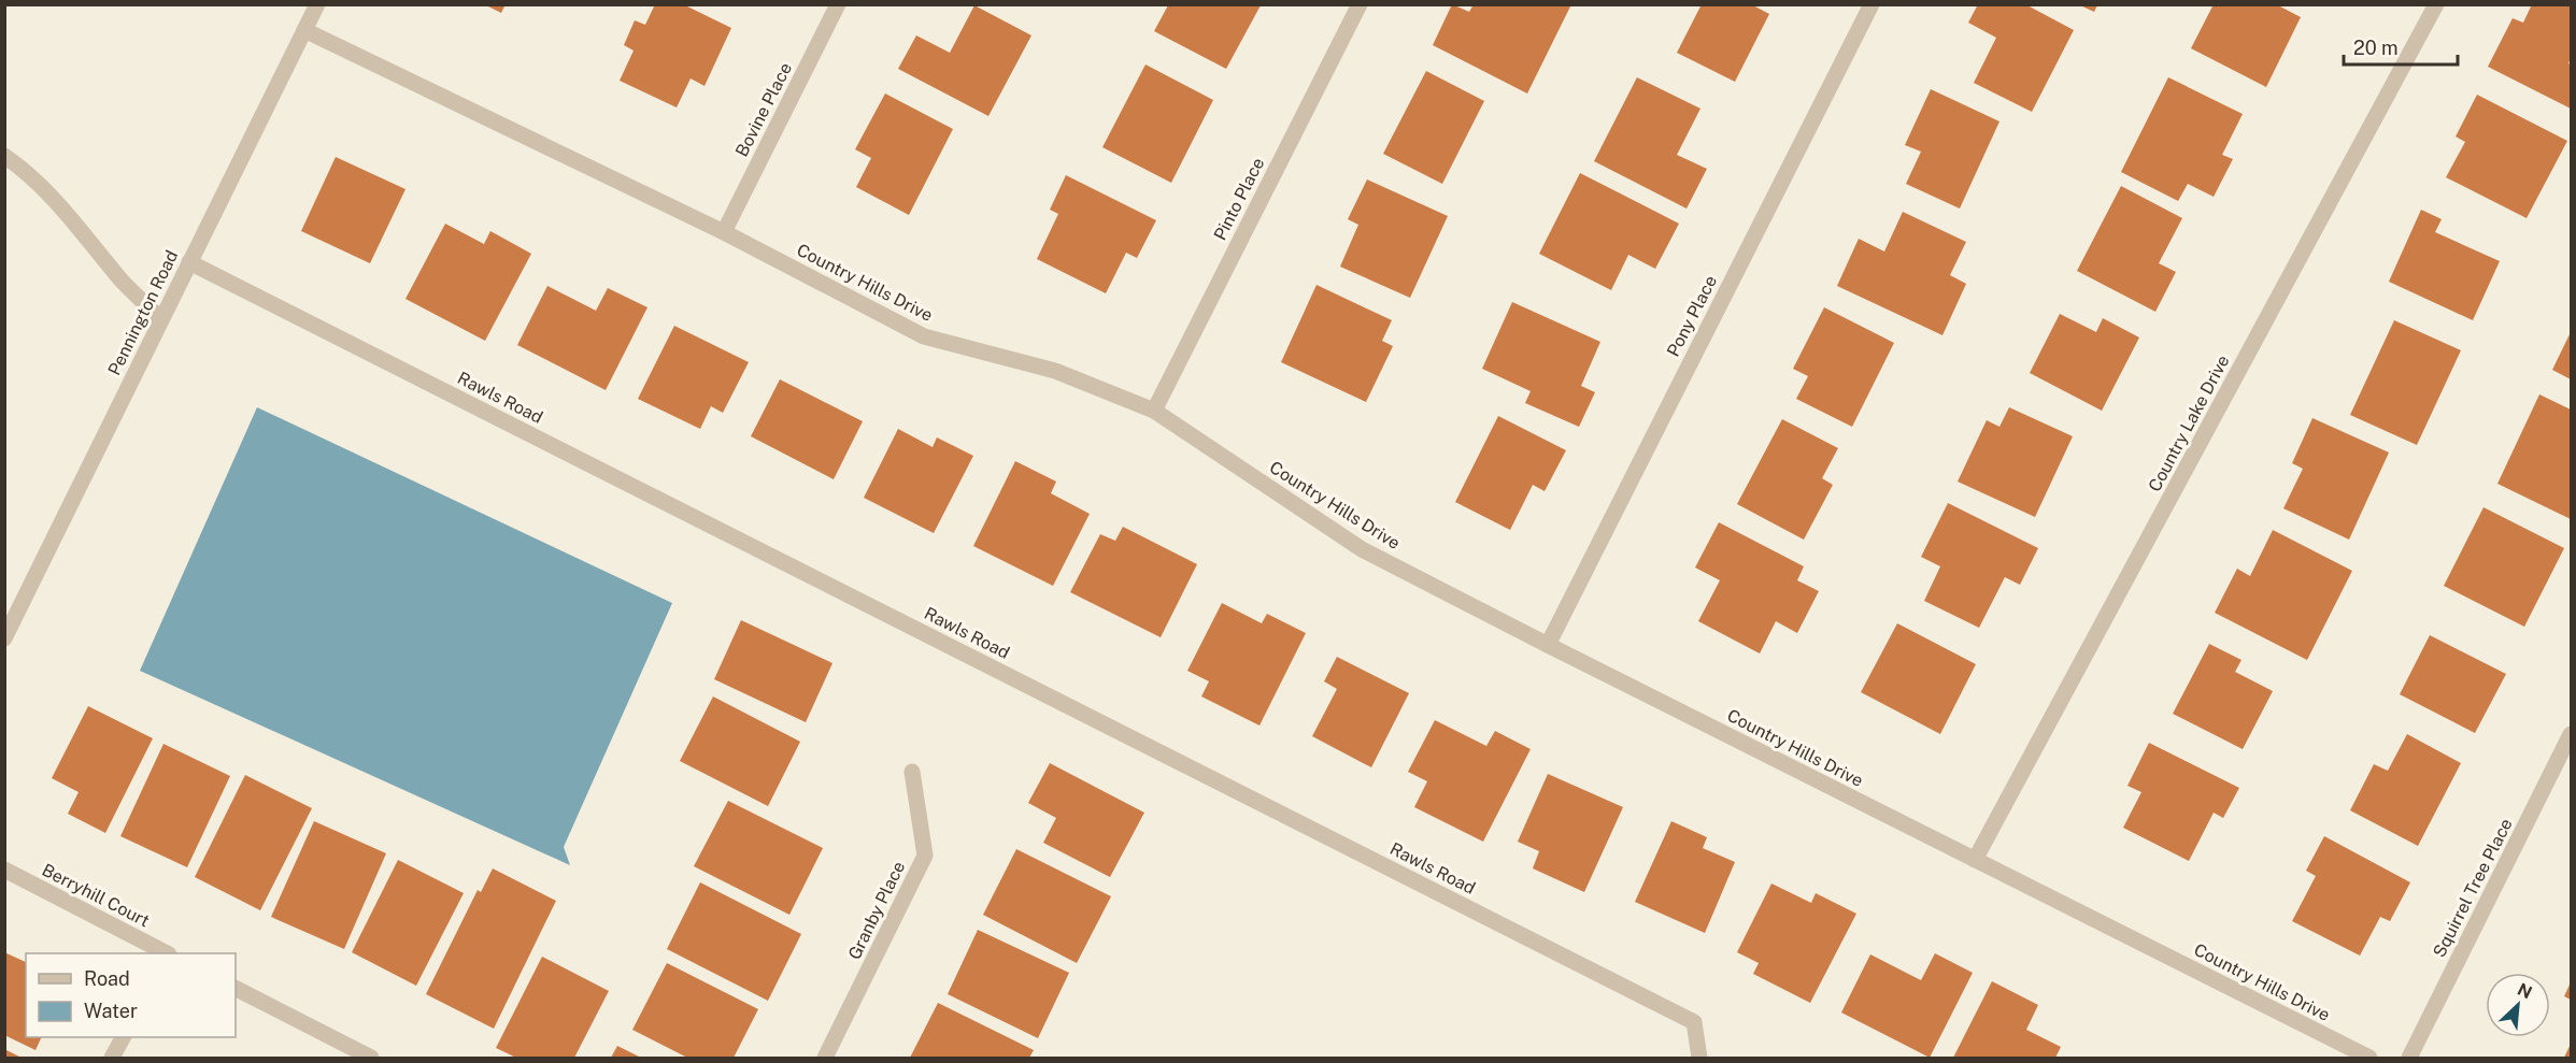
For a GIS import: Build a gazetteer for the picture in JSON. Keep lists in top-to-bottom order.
{
  "streets": {
    "street": [
      "Bovine Place",
      "Pinto Place",
      "Country Hills Drive",
      "Pennington Road",
      "Pony Place",
      "Rawls Road",
      "Country Lake Drive",
      "Squirrel Tree Place",
      "Berryhill Court",
      "Granby Place"
    ]
  },
  "crossings": [
    ["Bovine Place", "Country Hills Drive"],
    ["Pinto Place", "Country Hills Drive"],
    ["Country Hills Drive", "Pennington Road"],
    ["Country Hills Drive", "Pony Place"],
    ["Country Hills Drive", "Country Lake Drive"],
    ["Pennington Road", "Rawls Road"]
  ],
  "legend": ["Road", "Water"],
  "scale_bar": "20 m",
  "north": "top right"
}
